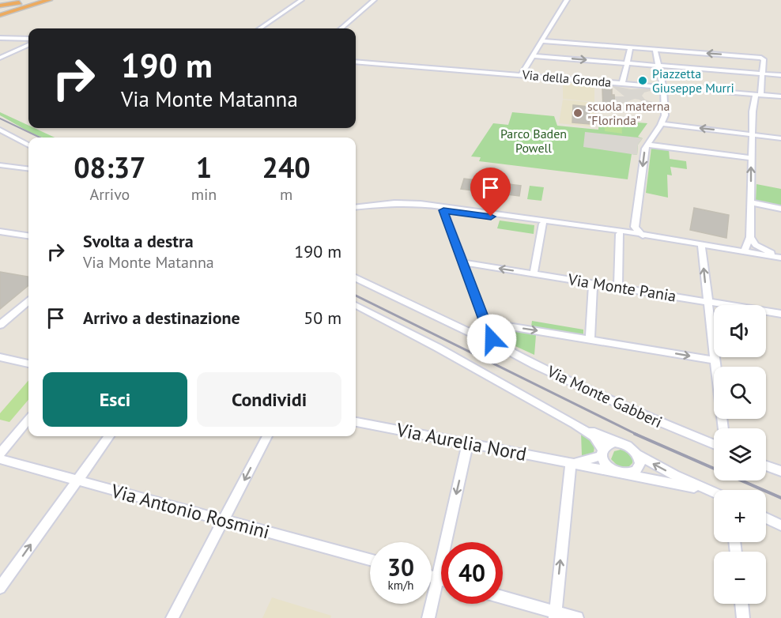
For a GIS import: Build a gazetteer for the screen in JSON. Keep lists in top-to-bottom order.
{
  "streets": {
    "street": [
      "Via della Gronda",
      "Via Monte Pania",
      "Via Monte Gabberi",
      "Via Aurelia Nord",
      "Via Antonio Rosmini"
    ]
  },
  "parks": ["Parco Baden Powell"],
  "places": ["Piazzetta Giuseppe Murri", "scuola materna \"Florinda\""],
  "page": {
    "turn": ["190 m", "Via Monte Matanna"],
    "eta": [
      "08:37",
      "Arrivo",
      "1",
      "min",
      "240",
      "m"
    ],
    "list": [
      {
        "name": "Svolta a destra",
        "note": "Via Monte Matanna",
        "value": "190 m"
      },
      {
        "name": "Arrivo a destinazione",
        "value": "50 m"
      }
    ],
    "map_buttons": ["+", "−"],
    "buttons": ["Esci", "Condividi"],
    "speed": "30 km/h",
    "limit": "40"
  }
}
